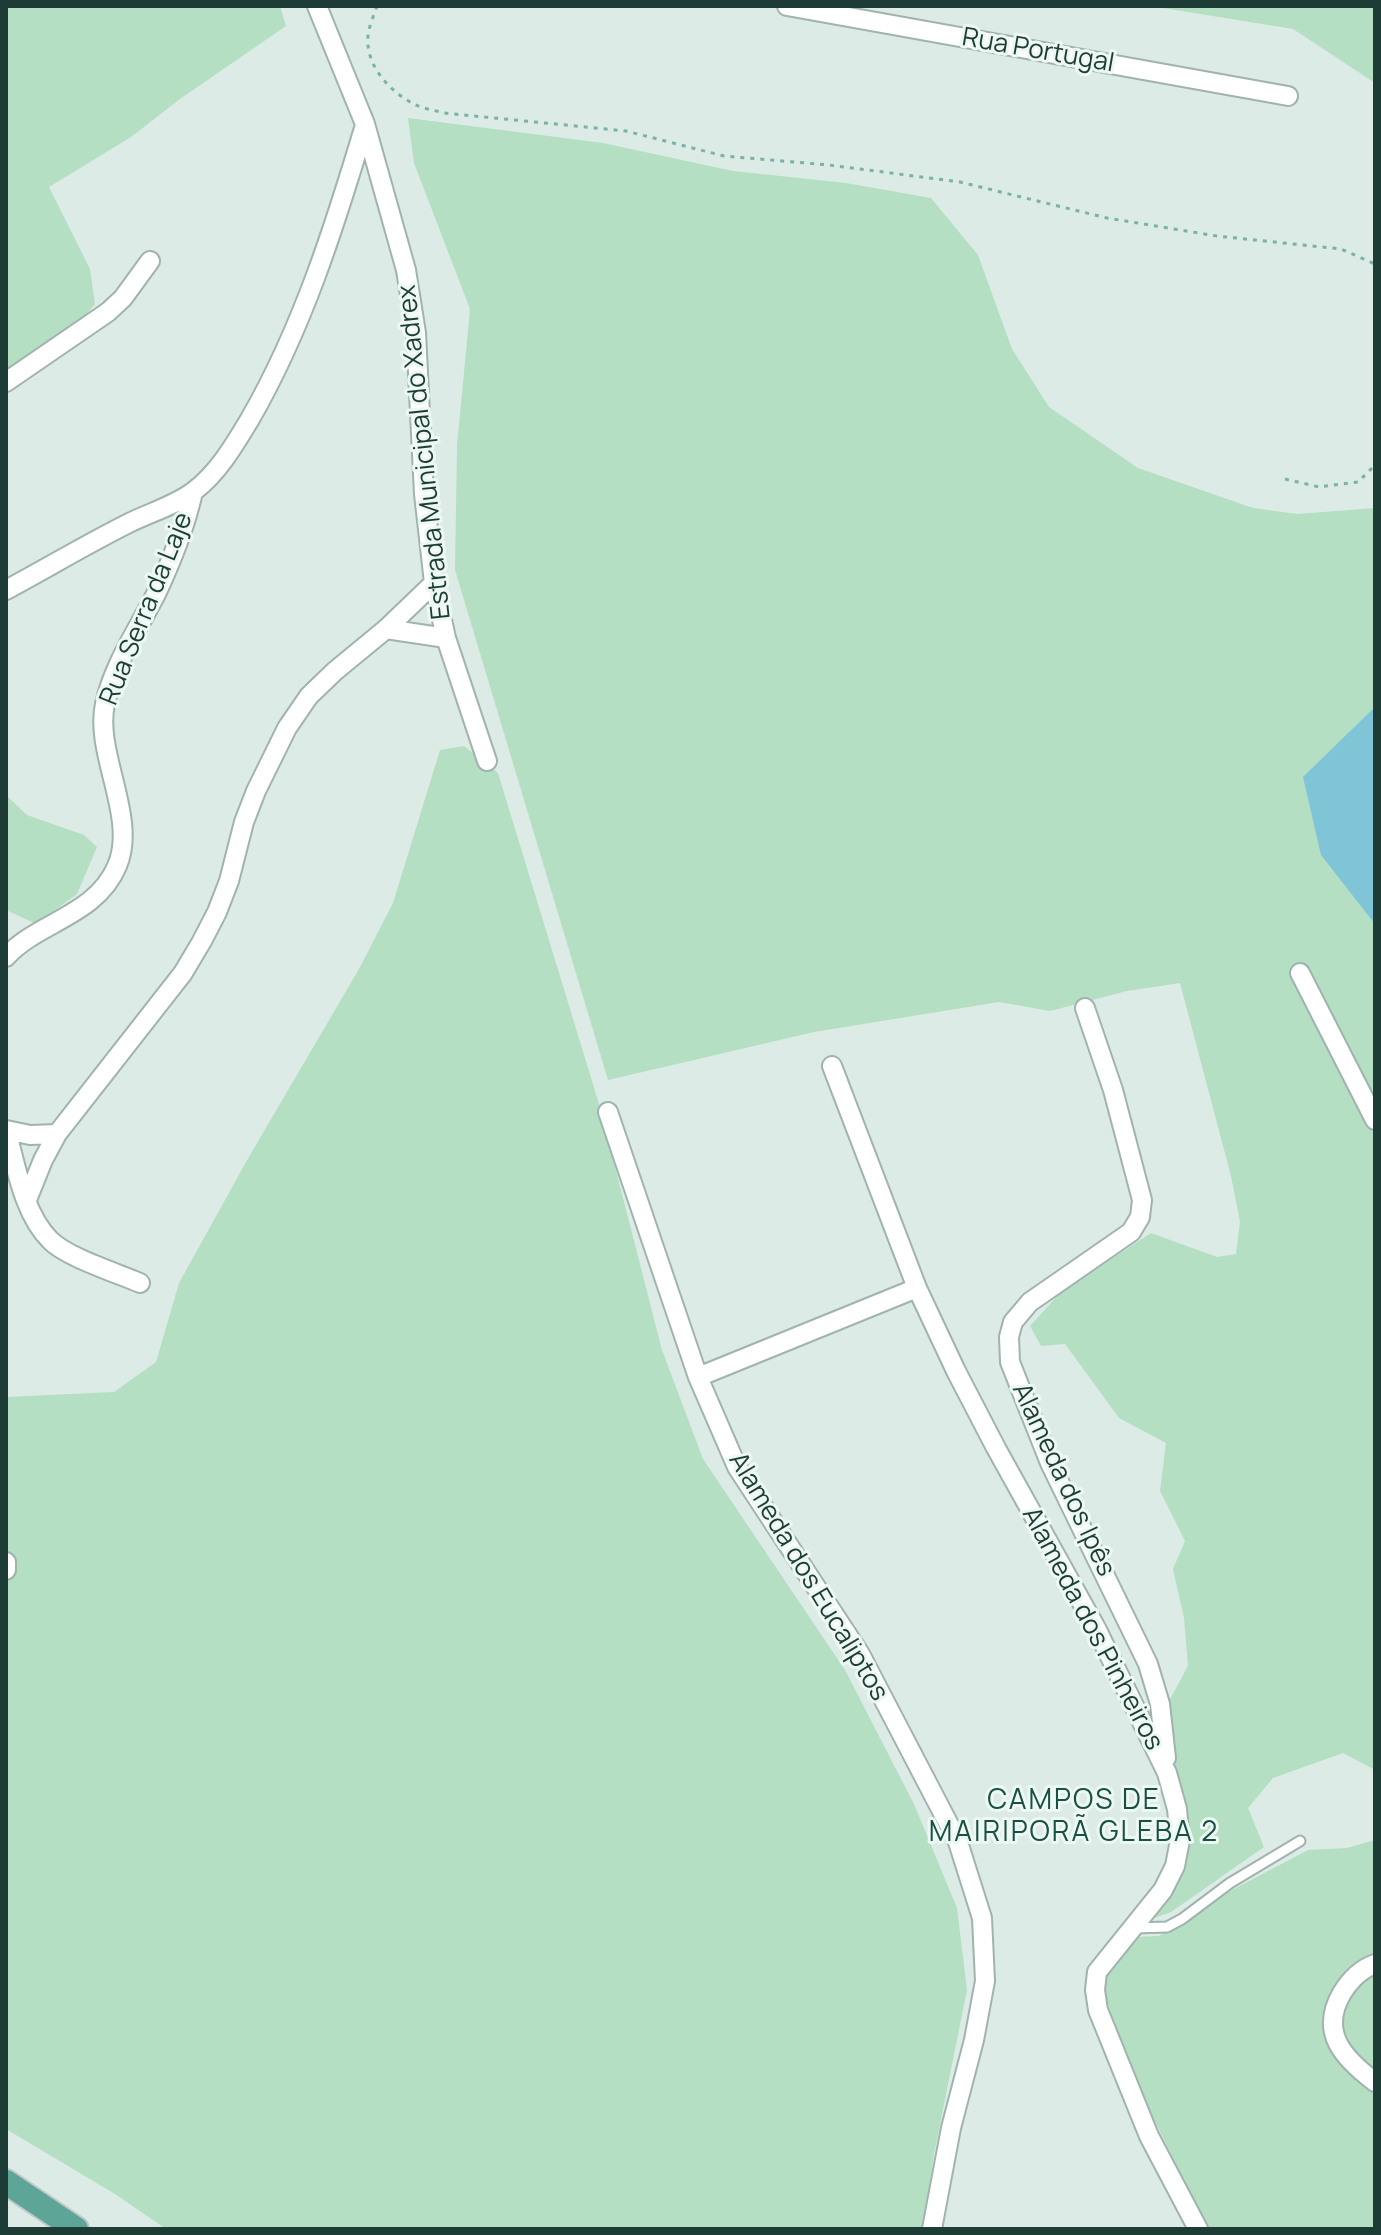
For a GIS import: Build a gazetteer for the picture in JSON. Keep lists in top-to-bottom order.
{
  "streets": {
    "street": [
      "Rua Portugal",
      "Estrada Municipal do Xadrex",
      "Rua Serra da Laje",
      "Alameda dos Ipês",
      "Alameda dos Eucaliptos",
      "Alameda dos Pinheiros"
    ]
  },
  "crossings": [
    ["Alameda dos Ipês", "Alameda dos Pinheiros"]
  ],
  "districts": ["CAMPOS DE MAIRIPORÃ GLEBA 2"]
}
